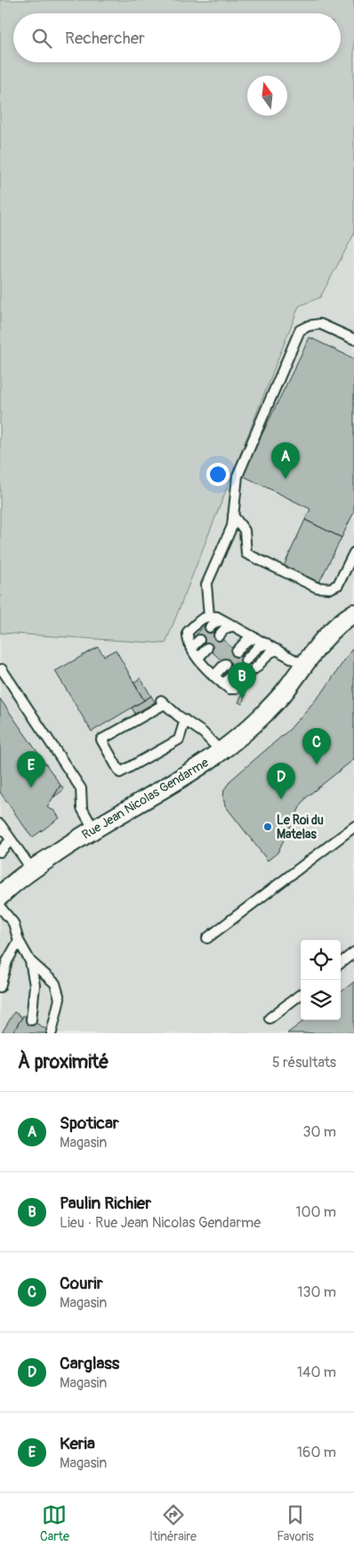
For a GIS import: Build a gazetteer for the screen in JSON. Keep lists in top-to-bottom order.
{
  "streets": {
    "street": ["Rue Jean Nicolas Gendarme"]
  },
  "places": ["Le Roi du Matelas"],
  "north": "top",
  "page": {
    "search": "Rechercher",
    "pins": [
      "A",
      "B",
      "C",
      "E",
      "D"
    ],
    "heading": ["À proximité", "5 résultats"],
    "list": [
      {
        "mark": "A",
        "name": "Spoticar",
        "note": "Magasin",
        "value": "30 m"
      },
      {
        "mark": "B",
        "name": "Paulin Richier",
        "note": "Lieu · Rue Jean Nicolas Gendarme",
        "value": "100 m"
      },
      {
        "mark": "C",
        "name": "Courir",
        "note": "Magasin",
        "value": "130 m"
      },
      {
        "mark": "D",
        "name": "Carglass",
        "note": "Magasin",
        "value": "140 m"
      },
      {
        "mark": "E",
        "name": "Keria",
        "note": "Magasin",
        "value": "160 m"
      }
    ],
    "nav": ["Carte", "Itinéraire", "Favoris"]
  }
}
